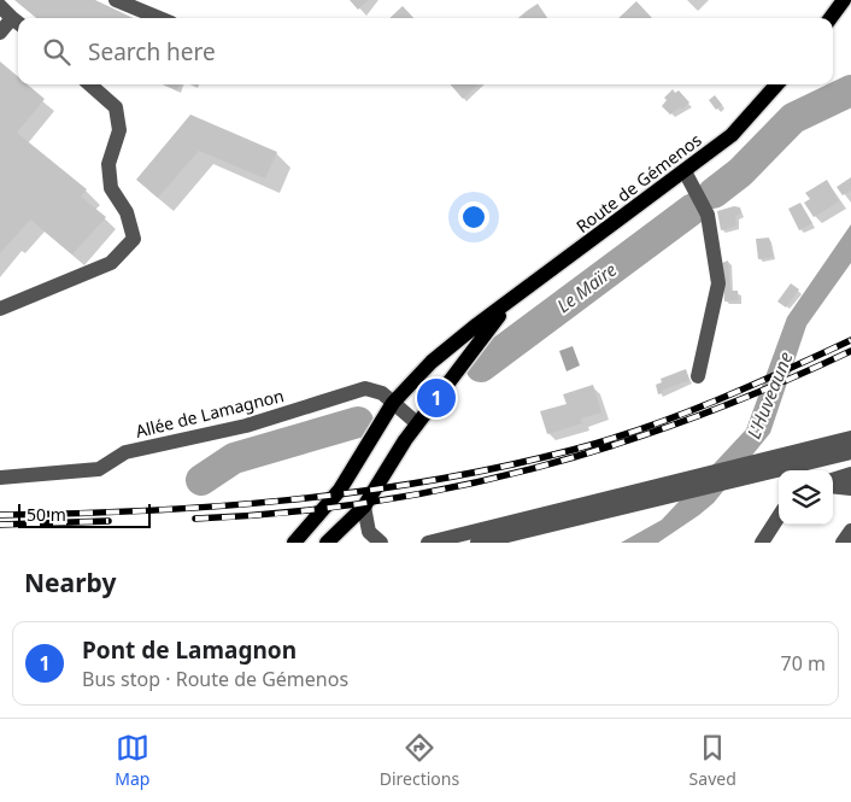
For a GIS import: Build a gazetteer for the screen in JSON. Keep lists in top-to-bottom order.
{
  "streets": {
    "main road": ["Route de Gémenos"],
    "street": ["Allée de Lamagnon"]
  },
  "crossings": [
    ["Route de Gémenos", "Allée de Lamagnon"]
  ],
  "water": ["Le Maïre", "L'Huveaune"],
  "scale_bar": "50 m",
  "page": {
    "search": "Search here",
    "pins": "1",
    "scale": "50 m",
    "heading": "Nearby",
    "list": [
      {
        "mark": "1",
        "name": "Pont de Lamagnon",
        "note": "Bus stop · Route de Gémenos",
        "value": "70 m"
      }
    ],
    "nav": ["Map", "Directions", "Saved"]
  }
}
